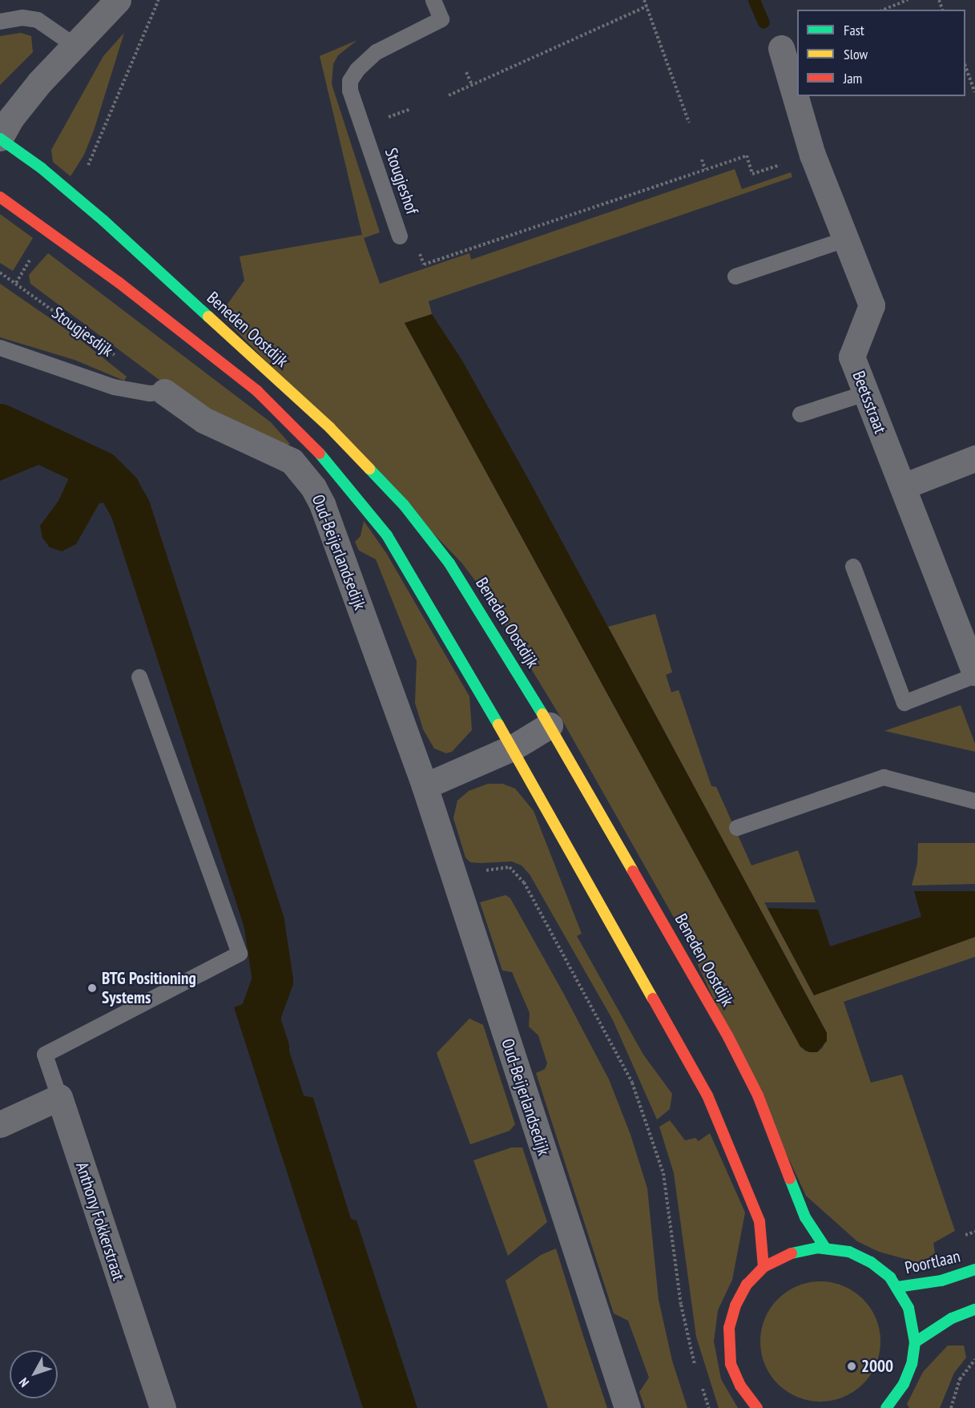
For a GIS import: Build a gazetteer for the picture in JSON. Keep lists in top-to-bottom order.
{
  "streets": {
    "main road": ["Beneden Oostdijk", "Poortlaan"],
    "street": ["Beetsstraat", "Oud-Beijerlandsedijk", "Anthony Fokkerstraat"],
    "lane": ["Stougjeshof"],
    "path": ["Stougjesdijk"]
  },
  "crossings": [
    ["Stougjeshof", "Beetsstraat"]
  ],
  "places": ["BTG Positioning Systems", "2000"],
  "legend": ["Fast", "Slow", "Jam"],
  "north": "bottom left"
}
